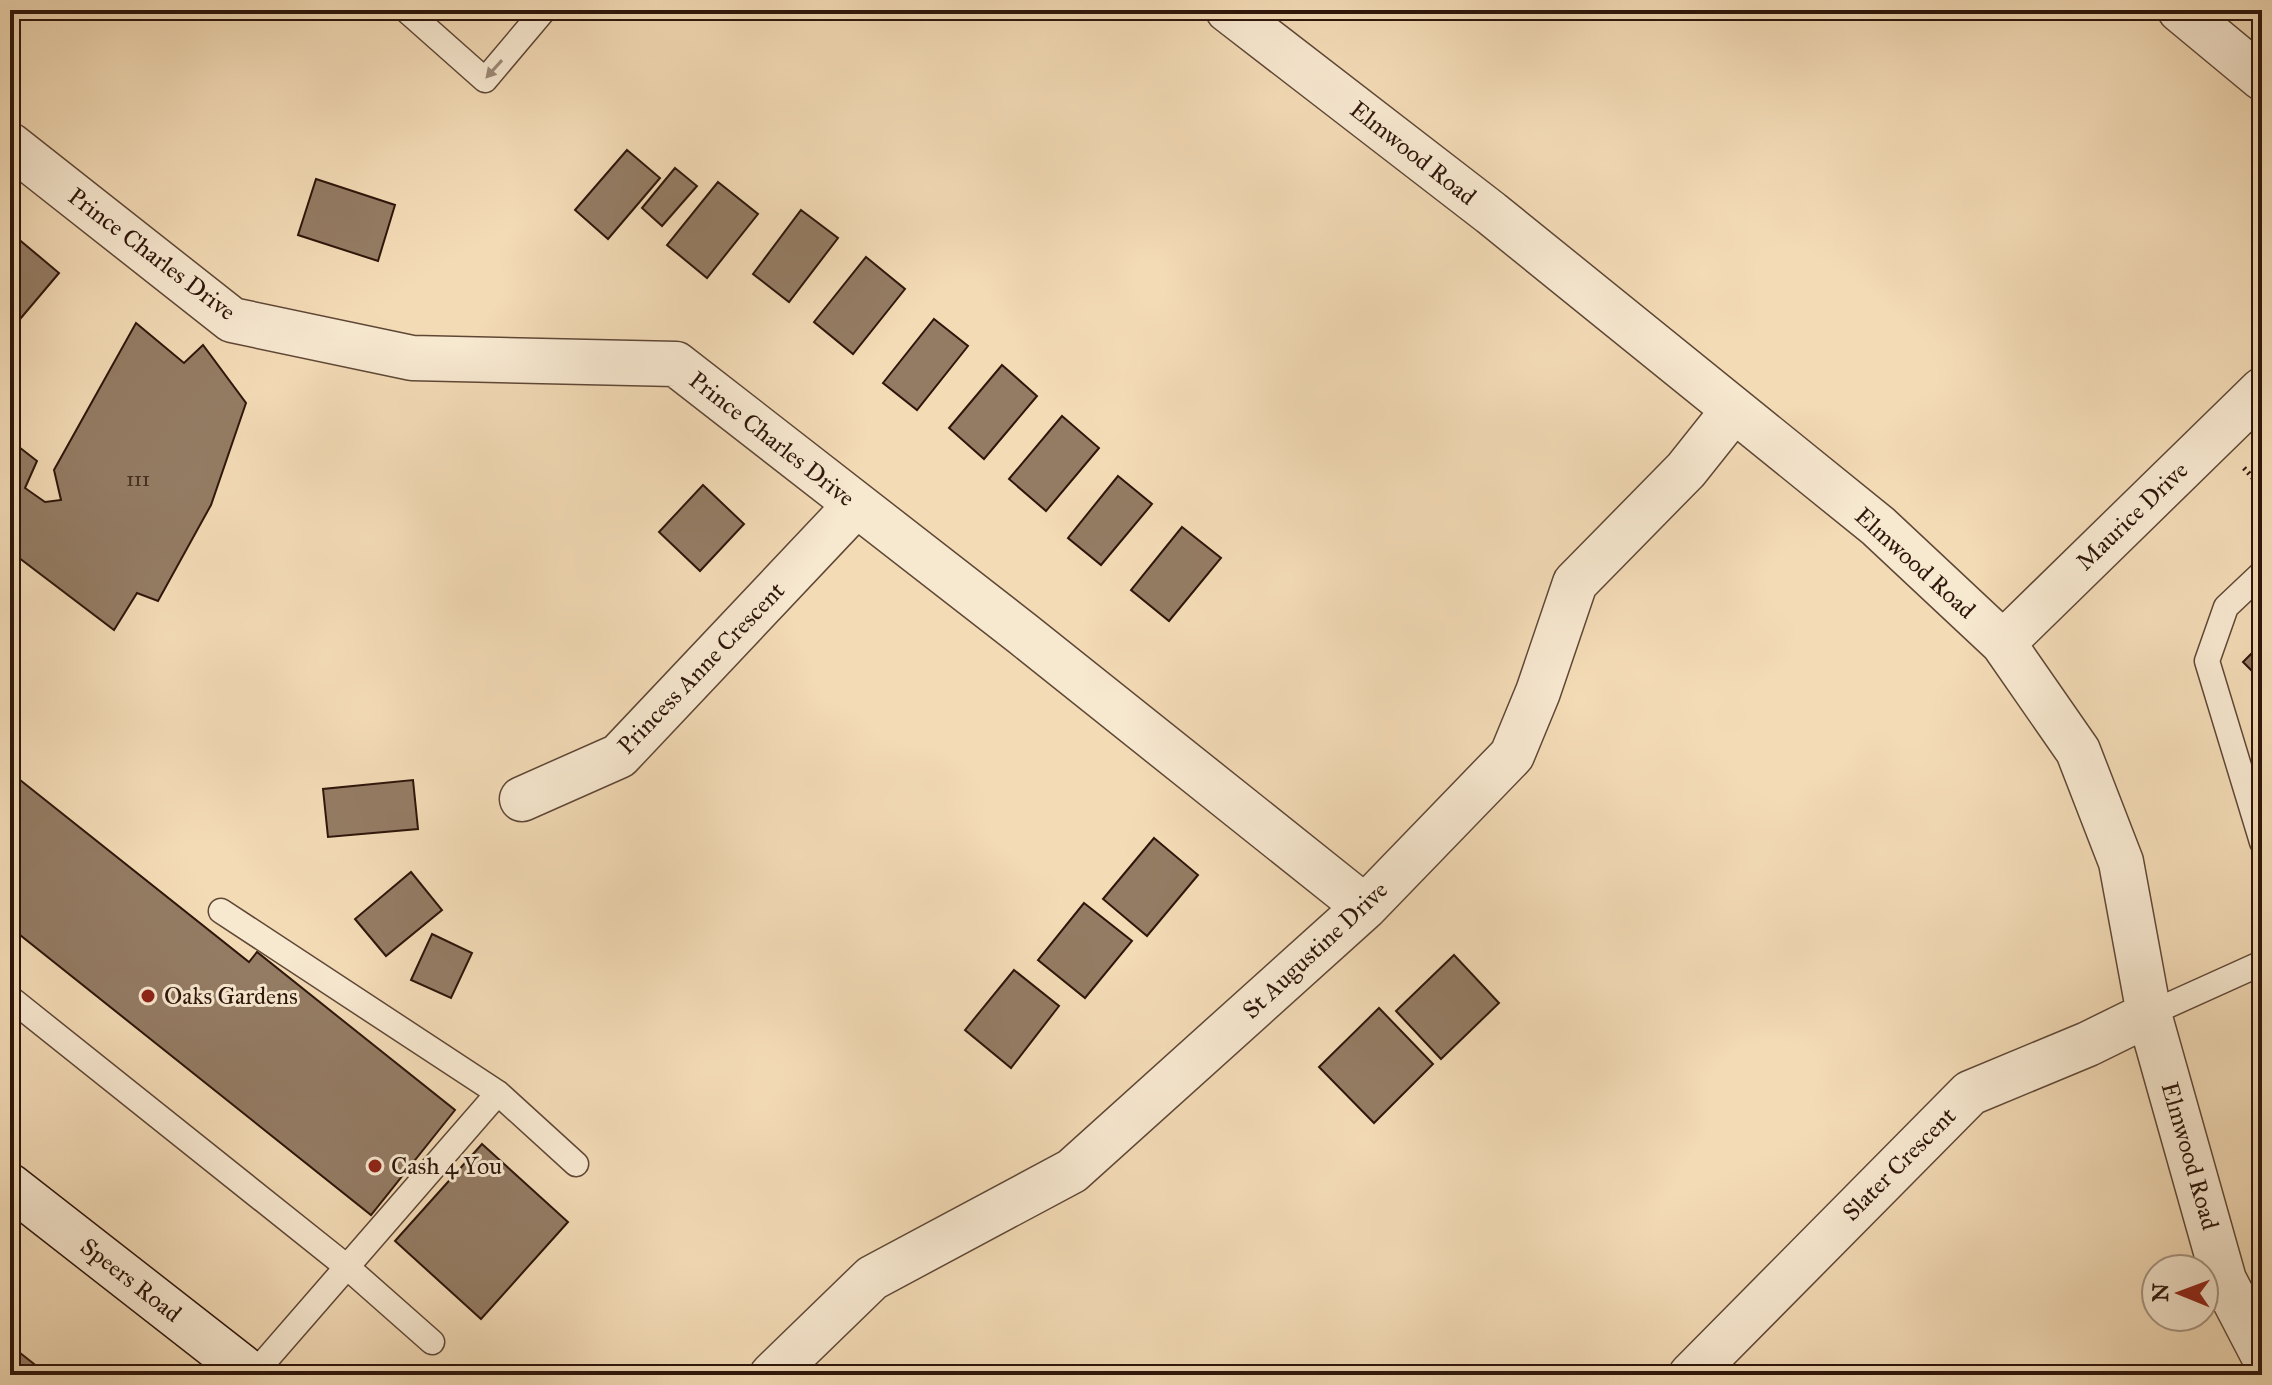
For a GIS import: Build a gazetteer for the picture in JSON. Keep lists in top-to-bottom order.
{
  "streets": {
    "street": [
      "Elmwood Road",
      "Prince Charles Drive",
      "Maurice Drive",
      "Princess Anne Crescent",
      "St Augustine Drive",
      "Slater Crescent",
      "Speers Road"
    ]
  },
  "crossings": [
    ["Elmwood Road", "Maurice Drive"],
    ["Elmwood Road", "St Augustine Drive"],
    ["Elmwood Road", "Slater Crescent"],
    ["Prince Charles Drive", "Princess Anne Crescent"],
    ["Prince Charles Drive", "St Augustine Drive"]
  ],
  "places": ["Oaks Gardens", "Cash 4 You"],
  "house_numbers": ["111"],
  "north": "left"
}
